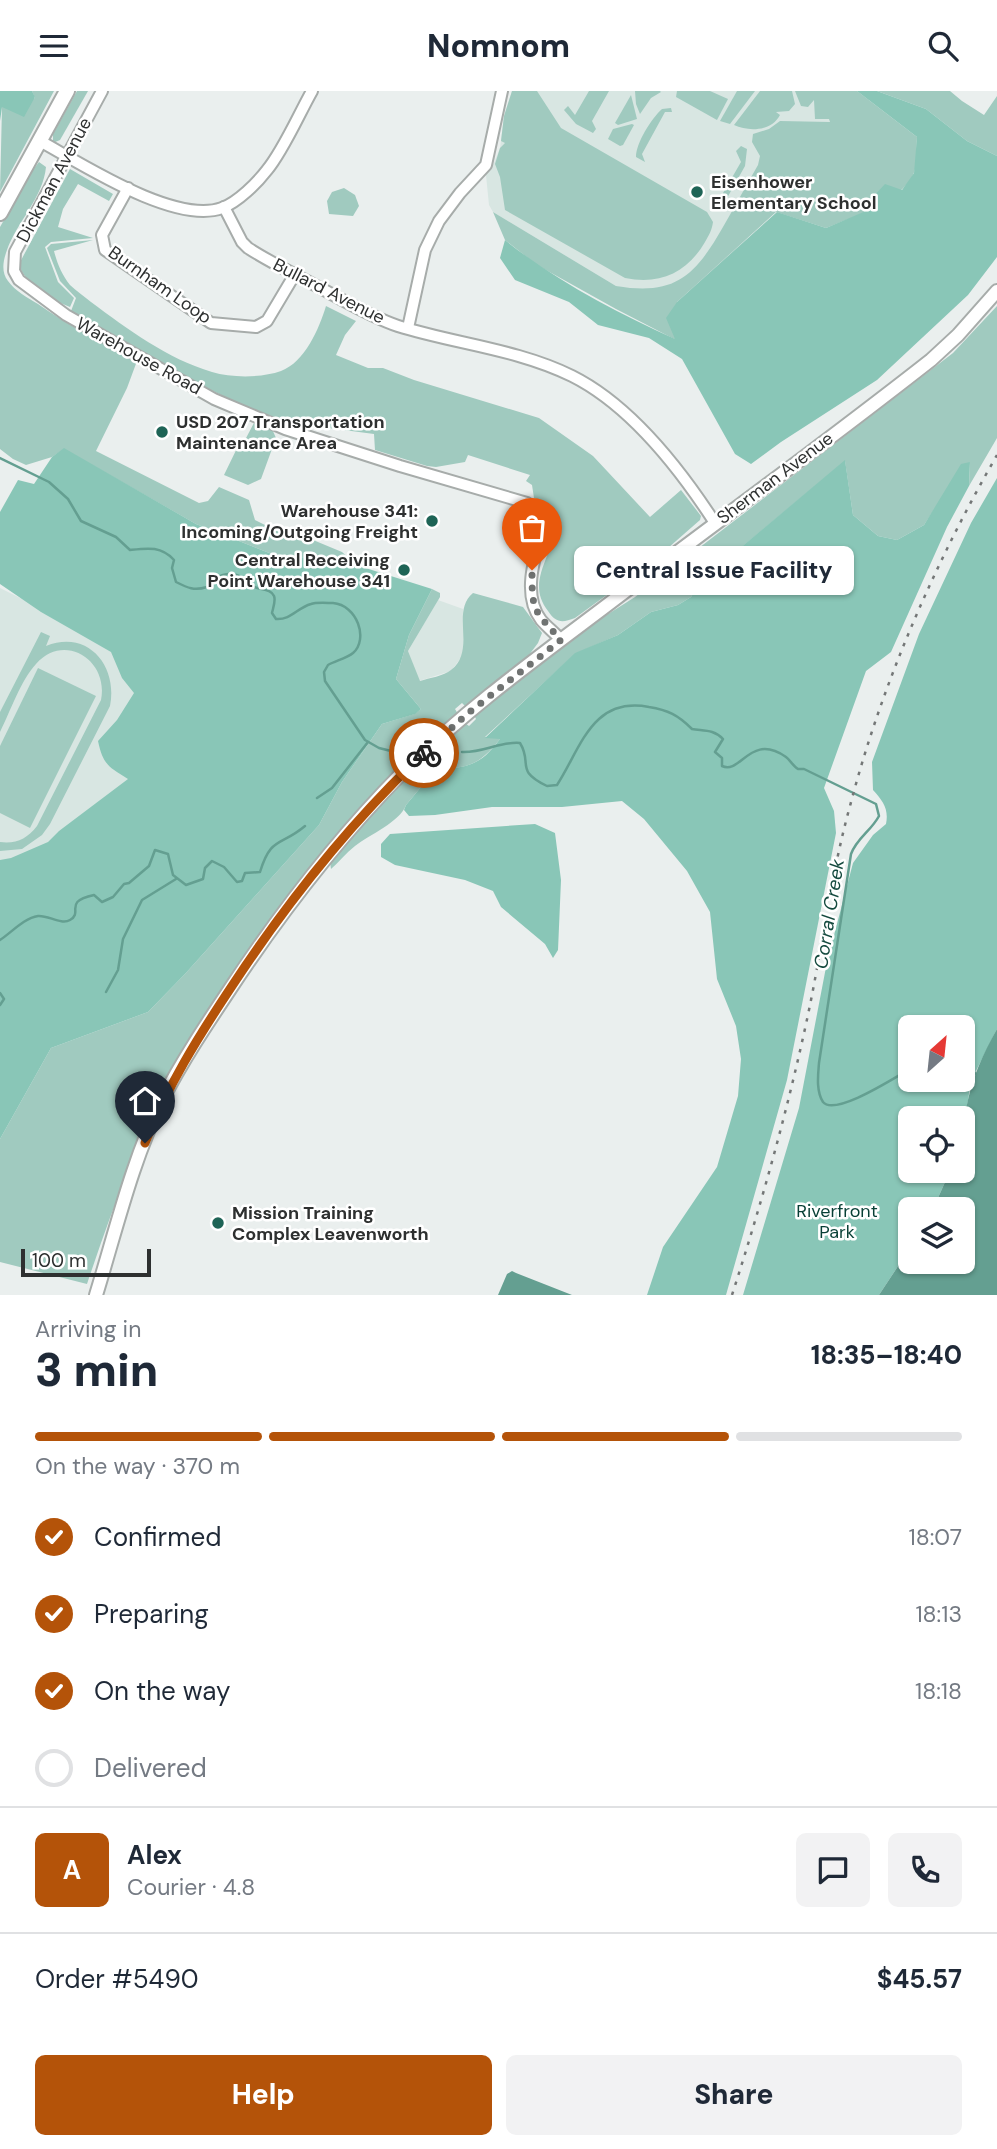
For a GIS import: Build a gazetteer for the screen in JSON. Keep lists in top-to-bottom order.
{
  "streets": {
    "street": [
      "Dickman Avenue",
      "Burnham Loop",
      "Bullard Avenue",
      "Warehouse Road",
      "Sherman Avenue"
    ]
  },
  "crossings": [
    ["Dickman Avenue", "Warehouse Road"],
    ["Burnham Loop", "Bullard Avenue"],
    ["Bullard Avenue", "Sherman Avenue"],
    ["Warehouse Road", "Sherman Avenue"]
  ],
  "water": ["Corral Creek"],
  "parks": ["Riverfront Park"],
  "places": [
    "Eisenhower Elementary School",
    "USD 207 Transportation Maintenance Area",
    "Warehouse 341: Incoming/Outgoing Freight",
    "Central Receiving Point Warehouse 341",
    "Central Issue Facility",
    "Mission Training Complex Leavenworth"
  ],
  "scale_bar": "100 m",
  "north": "top right",
  "page": {
    "header": "Nomnom",
    "bubble": "Central Issue Facility",
    "scale": "100 m",
    "heading": ["3 min", "Arriving in", "18:35–18:40"],
    "panel": [
      "Alex",
      "Courier · 4.8",
      "Order #5490",
      "$45.57"
    ],
    "bar": "On the way · 370 m",
    "list": [
      ["Confirmed", "18:07"],
      ["Preparing", "18:13"],
      ["On the way", "18:18"],
      "Delivered"
    ],
    "round": "A",
    "buttons": ["Help", "Share"]
  }
}
